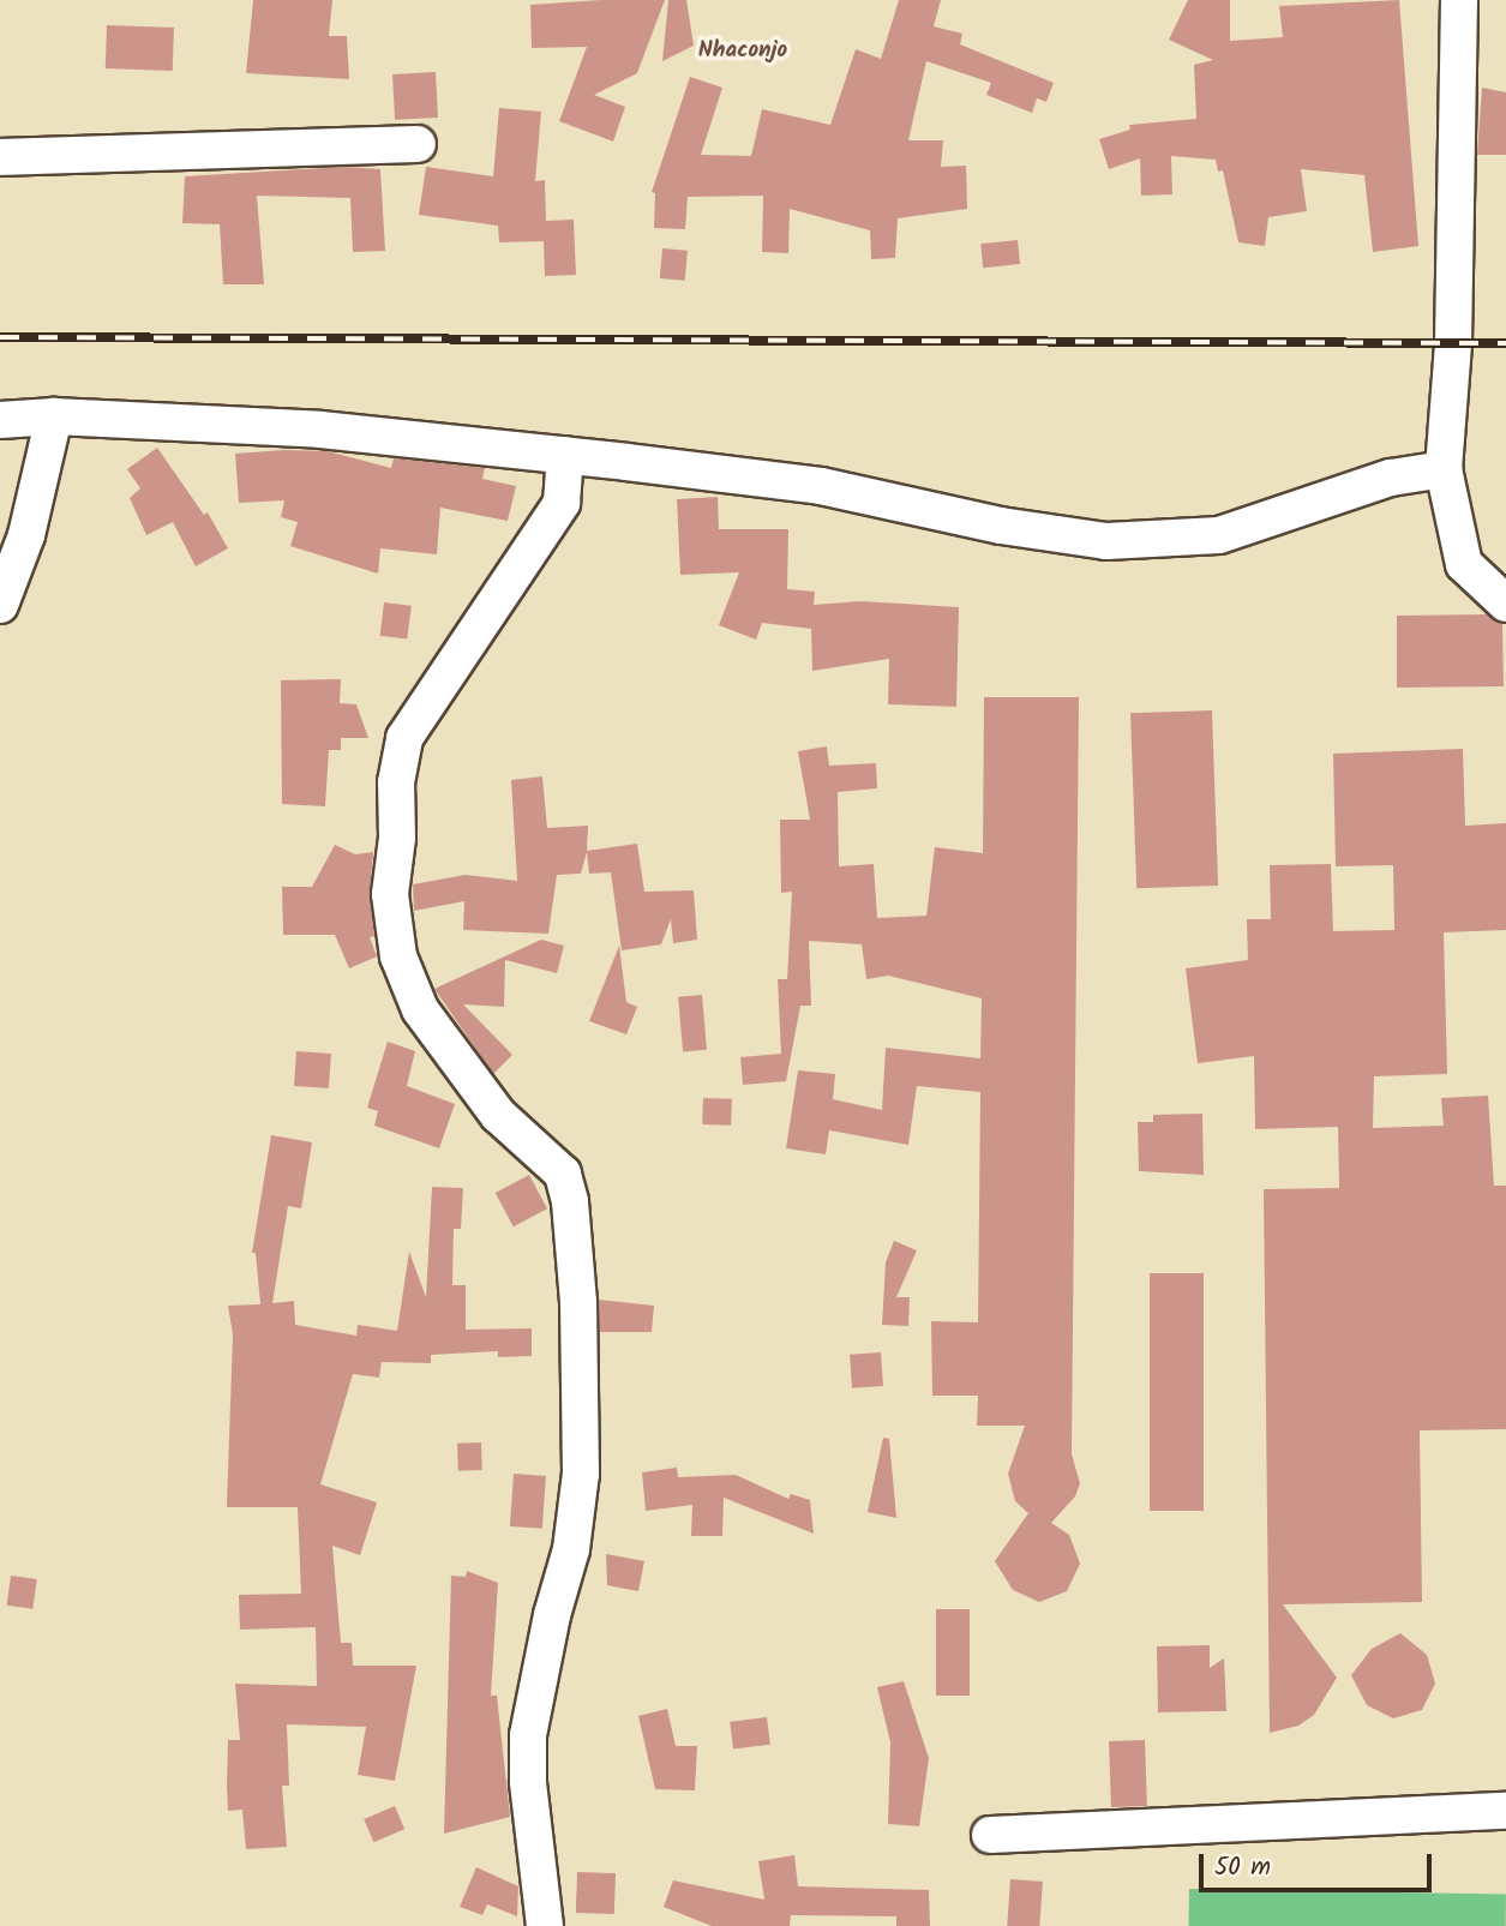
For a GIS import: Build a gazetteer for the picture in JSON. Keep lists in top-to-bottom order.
{
  "districts": ["Nhaconjo"],
  "scale_bar": "50 m"
}
